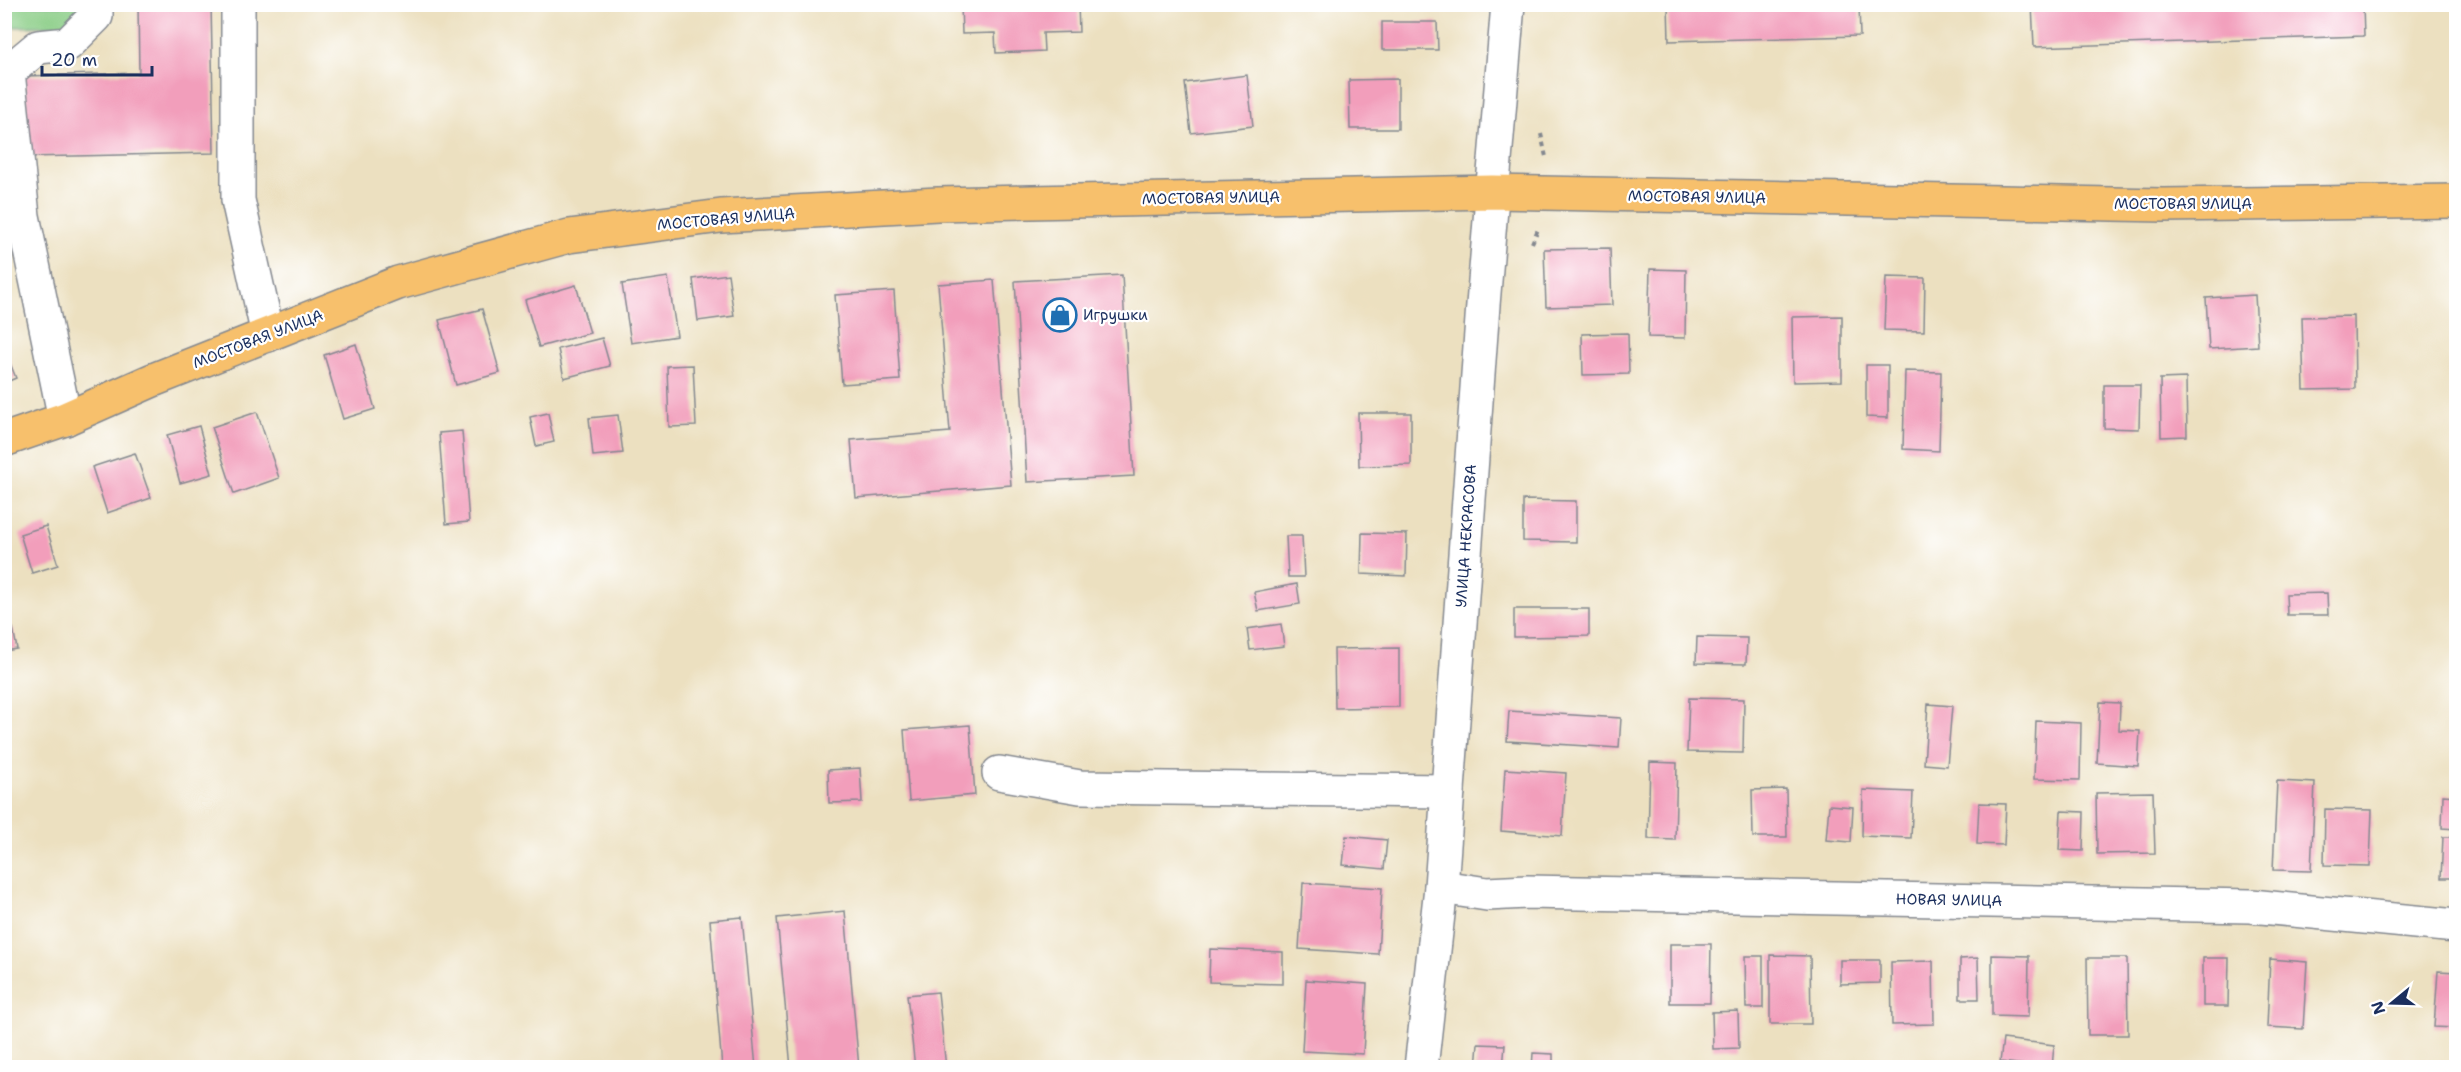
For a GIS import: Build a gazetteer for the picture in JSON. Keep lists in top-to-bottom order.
{
  "streets": {
    "main road": ["МОСТОВАЯ УЛИЦА"],
    "street": ["УЛИЦА НЕКРАСОВА", "НОВАЯ УЛИЦА"]
  },
  "crossings": [
    ["МОСТОВАЯ УЛИЦА", "УЛИЦА НЕКРАСОВА"],
    ["УЛИЦА НЕКРАСОВА", "НОВАЯ УЛИЦА"]
  ],
  "places": {
    "shop": ["Игрушки"]
  },
  "scale_bar": "20 m",
  "north": "left"
}
